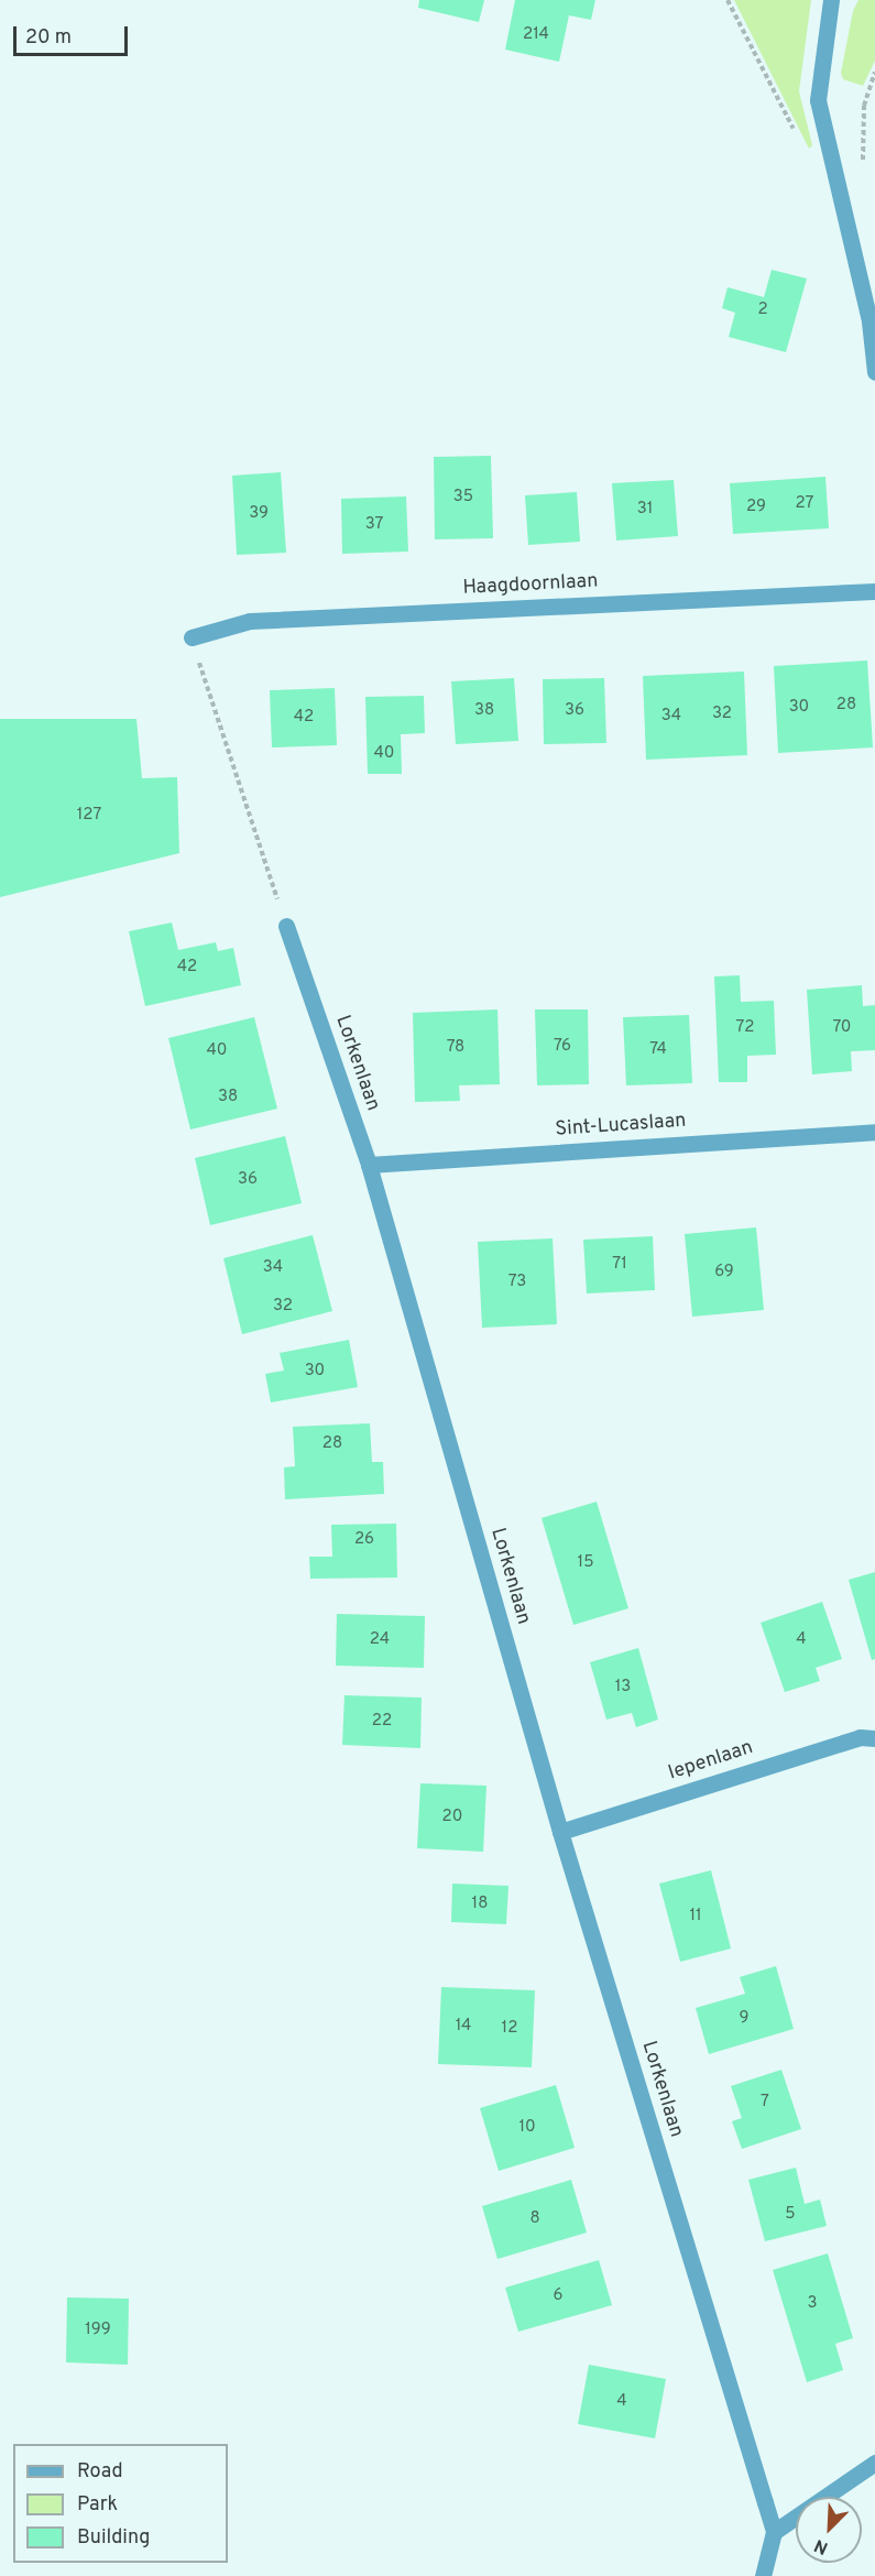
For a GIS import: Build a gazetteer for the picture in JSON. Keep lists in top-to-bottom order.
{
  "streets": {
    "street": [
      "Haagdoornlaan",
      "Lorkenlaan",
      "Sint-Lucaslaan",
      "Iepenlaan"
    ]
  },
  "crossings": [
    ["Lorkenlaan", "Sint-Lucaslaan"],
    ["Lorkenlaan", "Iepenlaan"]
  ],
  "house_numbers": [
    "214",
    "2",
    "35",
    "27",
    "29",
    "31",
    "39",
    "37",
    "28",
    "30",
    "38",
    "36",
    "32",
    "34",
    "42",
    "40",
    "127",
    "42",
    "72",
    "70",
    "76",
    "78",
    "74",
    "40",
    "38",
    "36",
    "71",
    "34",
    "69",
    "73",
    "32",
    "30",
    "28",
    "26",
    "15",
    "24",
    "4",
    "13",
    "22",
    "20",
    "18",
    "11",
    "9",
    "14",
    "12",
    "7",
    "10",
    "5",
    "8",
    "6",
    "3",
    "199",
    "4"
  ],
  "legend": ["Road", "Park", "Building"],
  "scale_bar": "20 m",
  "north": "bottom left"
}
